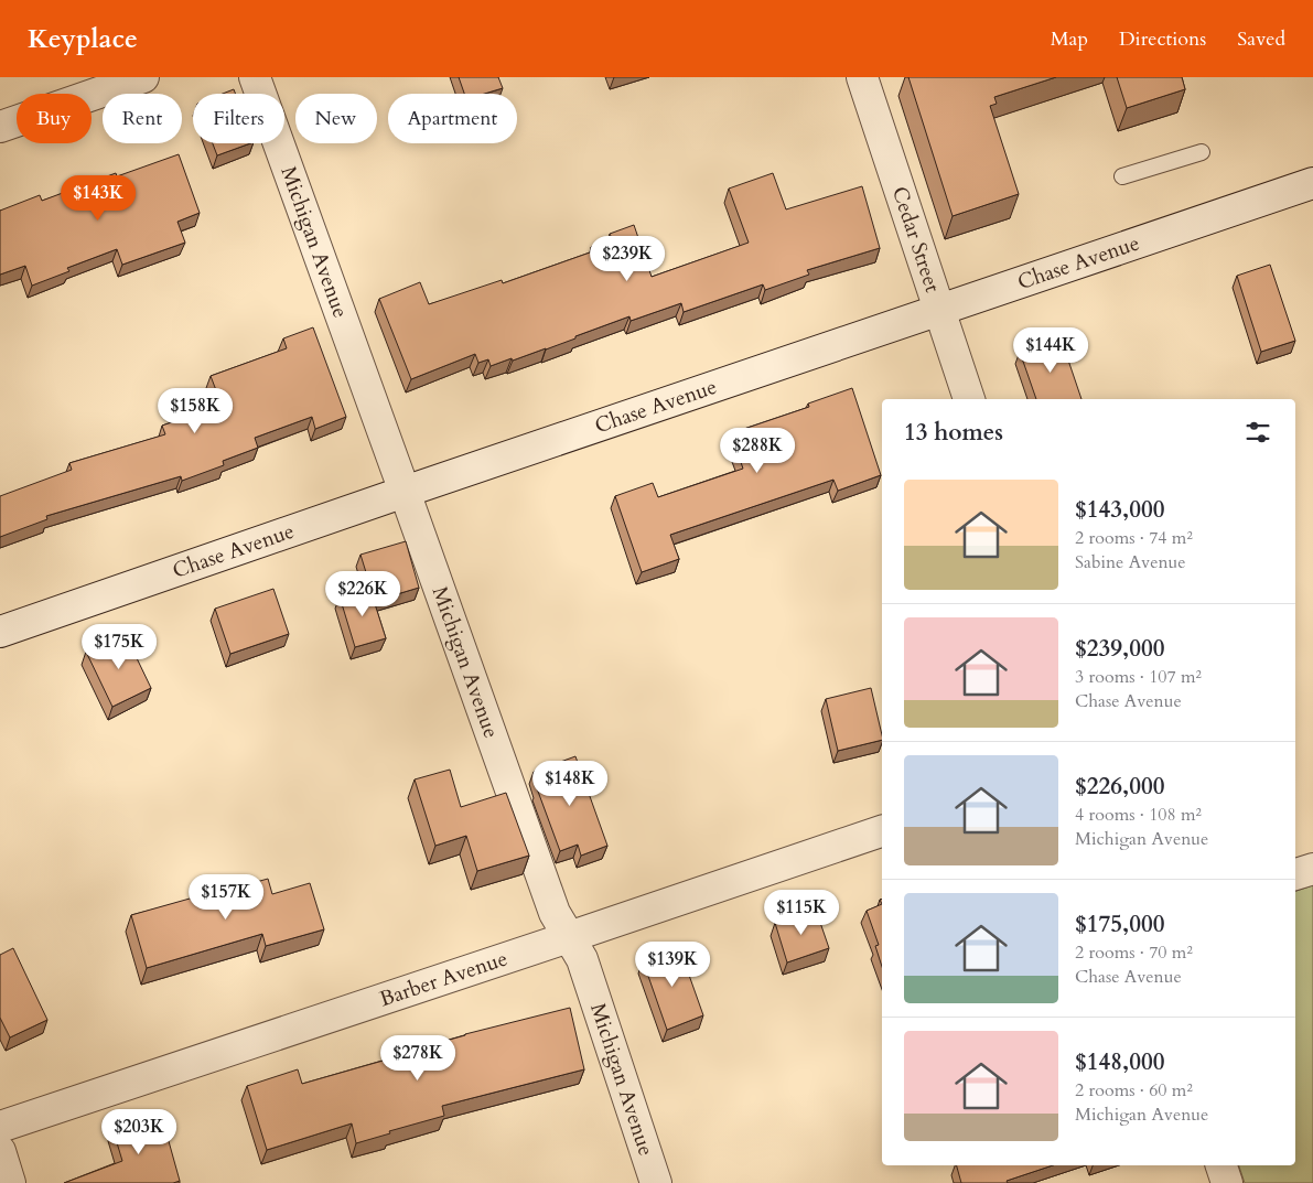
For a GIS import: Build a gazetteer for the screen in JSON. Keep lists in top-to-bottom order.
{
  "streets": {
    "street": [
      "Cedar Street",
      "Michigan Avenue",
      "Chase Avenue",
      "Barber Avenue"
    ]
  },
  "crossings": [
    ["Cedar Street", "Chase Avenue"],
    ["Michigan Avenue", "Chase Avenue"],
    ["Michigan Avenue", "Barber Avenue"]
  ],
  "page": {
    "header": "Keyplace",
    "nav": ["Map", "Directions", "Saved"],
    "chip": [
      "Buy",
      "Rent",
      "Filters",
      "New",
      "Apartment"
    ],
    "price": [
      "$143K",
      "$239K",
      "$144K",
      "$158K",
      "$288K",
      "$226K",
      "$175K",
      "$148K",
      "$157K",
      "$115K",
      "$139K",
      "$278K",
      "$203K"
    ],
    "heading": "13 homes",
    "list": [
      {
        "name": "$143,000",
        "note": "2 rooms · 74 m² · Sabine Avenue"
      },
      {
        "name": "$239,000",
        "note": "3 rooms · 107 m² · Chase Avenue"
      },
      {
        "name": "$226,000",
        "note": "4 rooms · 108 m² · Michigan Avenue"
      },
      {
        "name": "$175,000",
        "note": "2 rooms · 70 m² · Chase Avenue"
      },
      {
        "name": "$148,000",
        "note": "2 rooms · 60 m² · Michigan Avenue"
      }
    ]
  }
}
